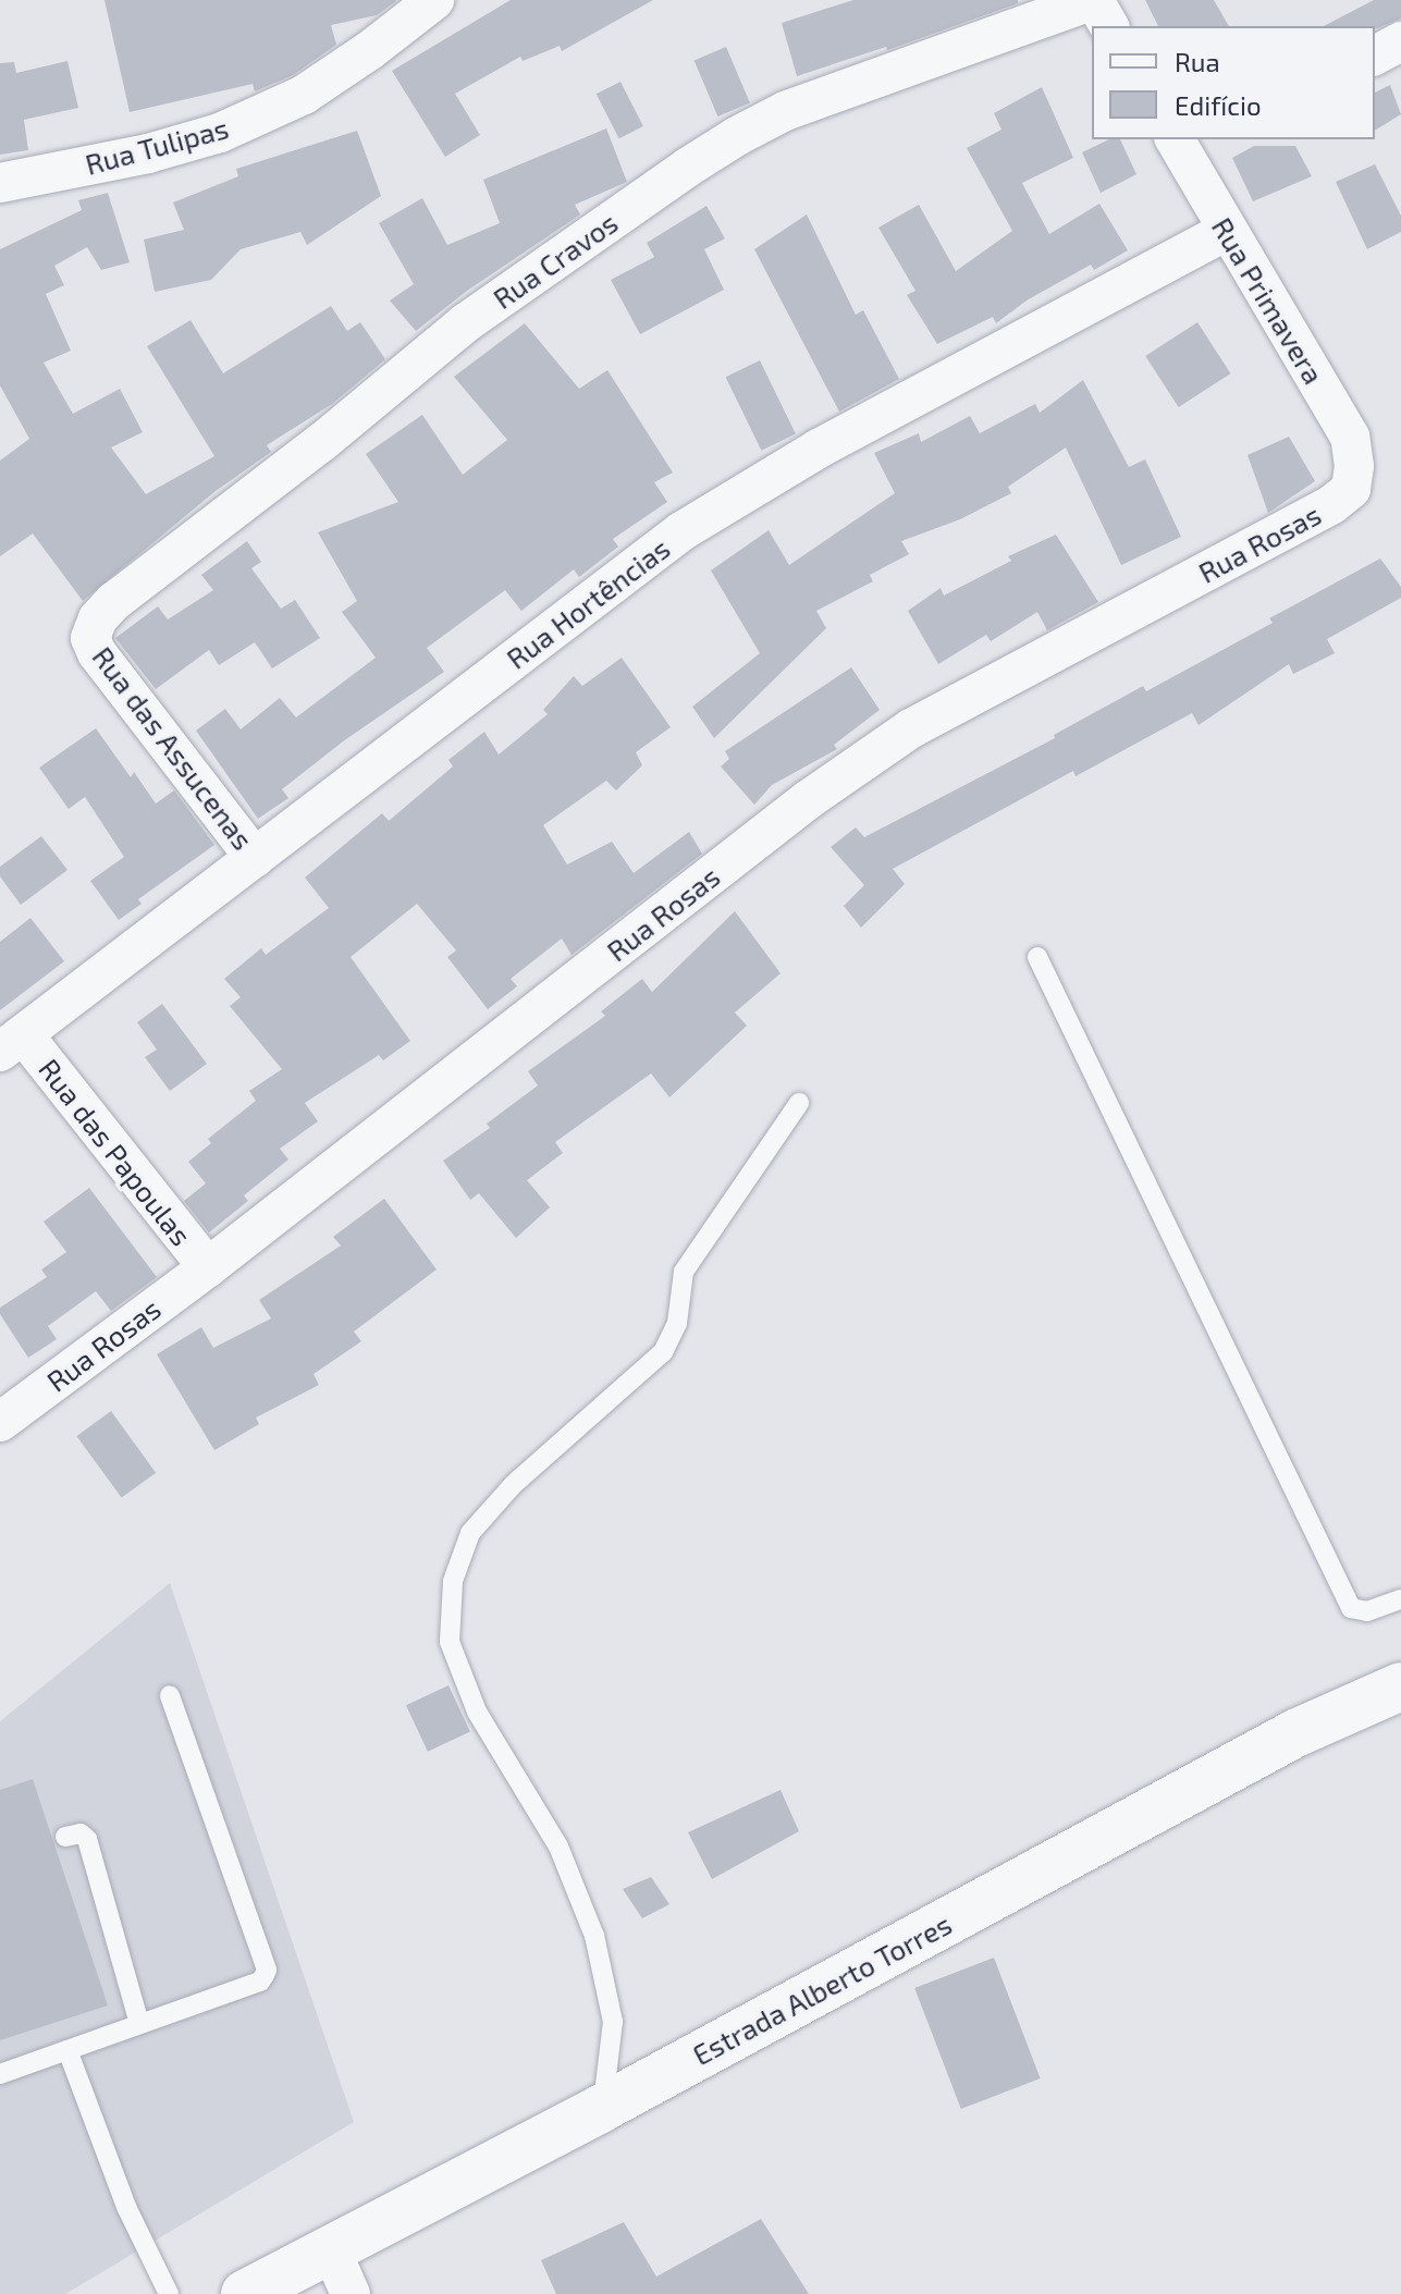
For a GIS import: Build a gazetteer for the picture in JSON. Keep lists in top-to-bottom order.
{
  "streets": {
    "street": [
      "Rua Tulipas",
      "Rua Cravos",
      "Rua Primavera",
      "Rua Rosas",
      "Rua Hortências",
      "Rua das Assucenas",
      "Rua das Papoulas",
      "Estrada Alberto Torres"
    ]
  },
  "crossings": [
    ["Rua Cravos", "Rua das Assucenas"],
    ["Rua Primavera", "Rua Rosas"],
    ["Rua Primavera", "Rua Hortências"],
    ["Rua Rosas", "Rua das Papoulas"],
    ["Rua Hortências", "Rua das Assucenas"],
    ["Rua Hortências", "Rua das Papoulas"]
  ],
  "legend": ["Rua", "Edifício"]
}
